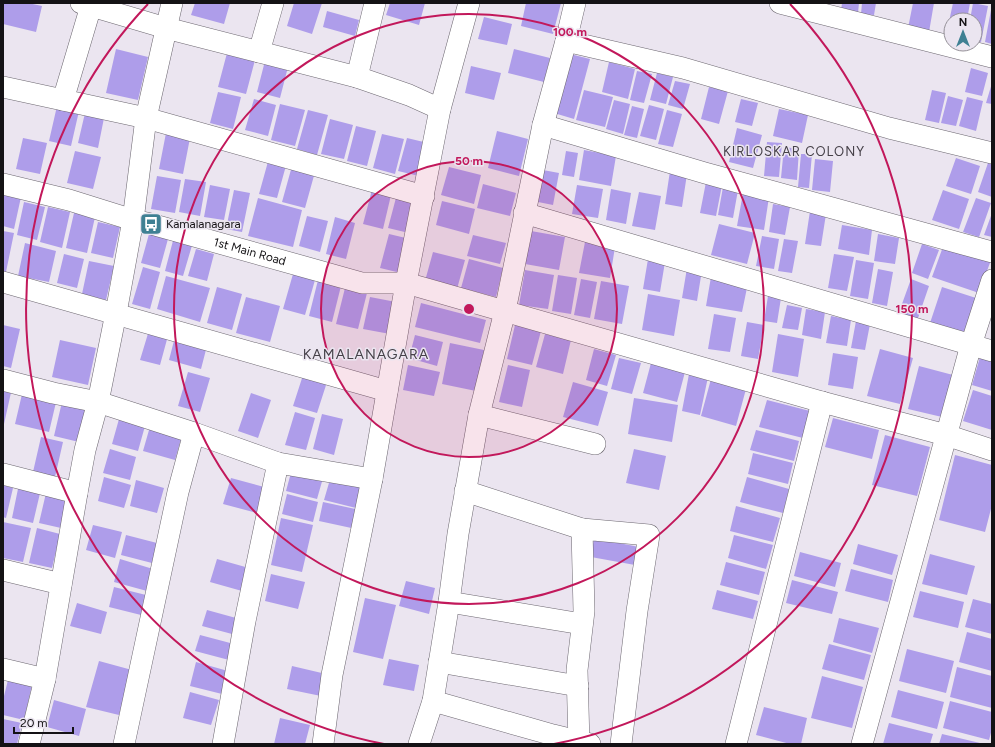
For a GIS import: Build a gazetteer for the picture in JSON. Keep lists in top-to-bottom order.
{
  "streets": {
    "street": ["1st Main Road"]
  },
  "districts": ["KIRLOSKAR COLONY", "KAMALANAGARA"],
  "places": {
    "bus stop": ["Kamalanagara"]
  },
  "scale_bar": "20 m",
  "north": "top",
  "rings": ["100 m", "50 m", "150 m"]
}
